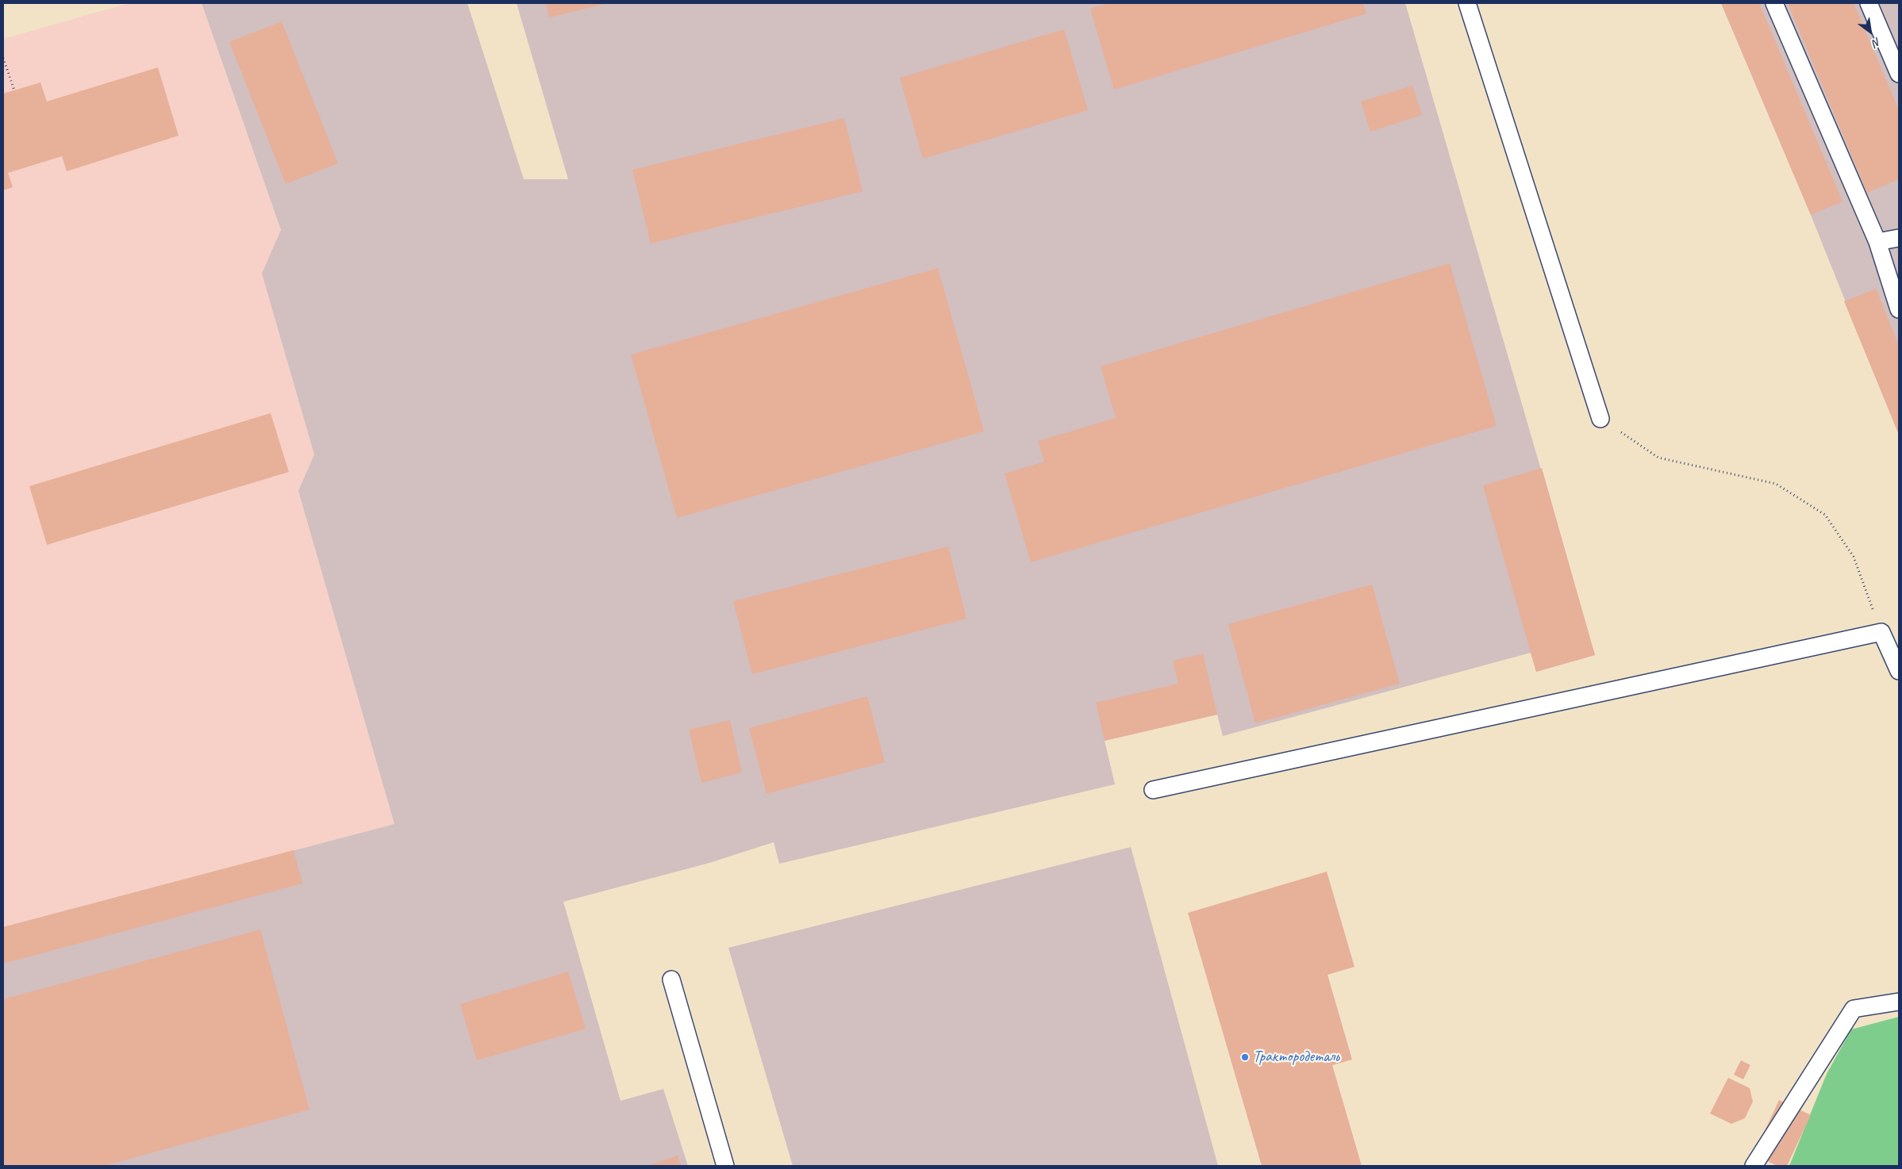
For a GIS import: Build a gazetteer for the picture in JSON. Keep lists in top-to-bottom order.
{
  "places": ["Трактородеталь"],
  "north": "bottom right"
}
